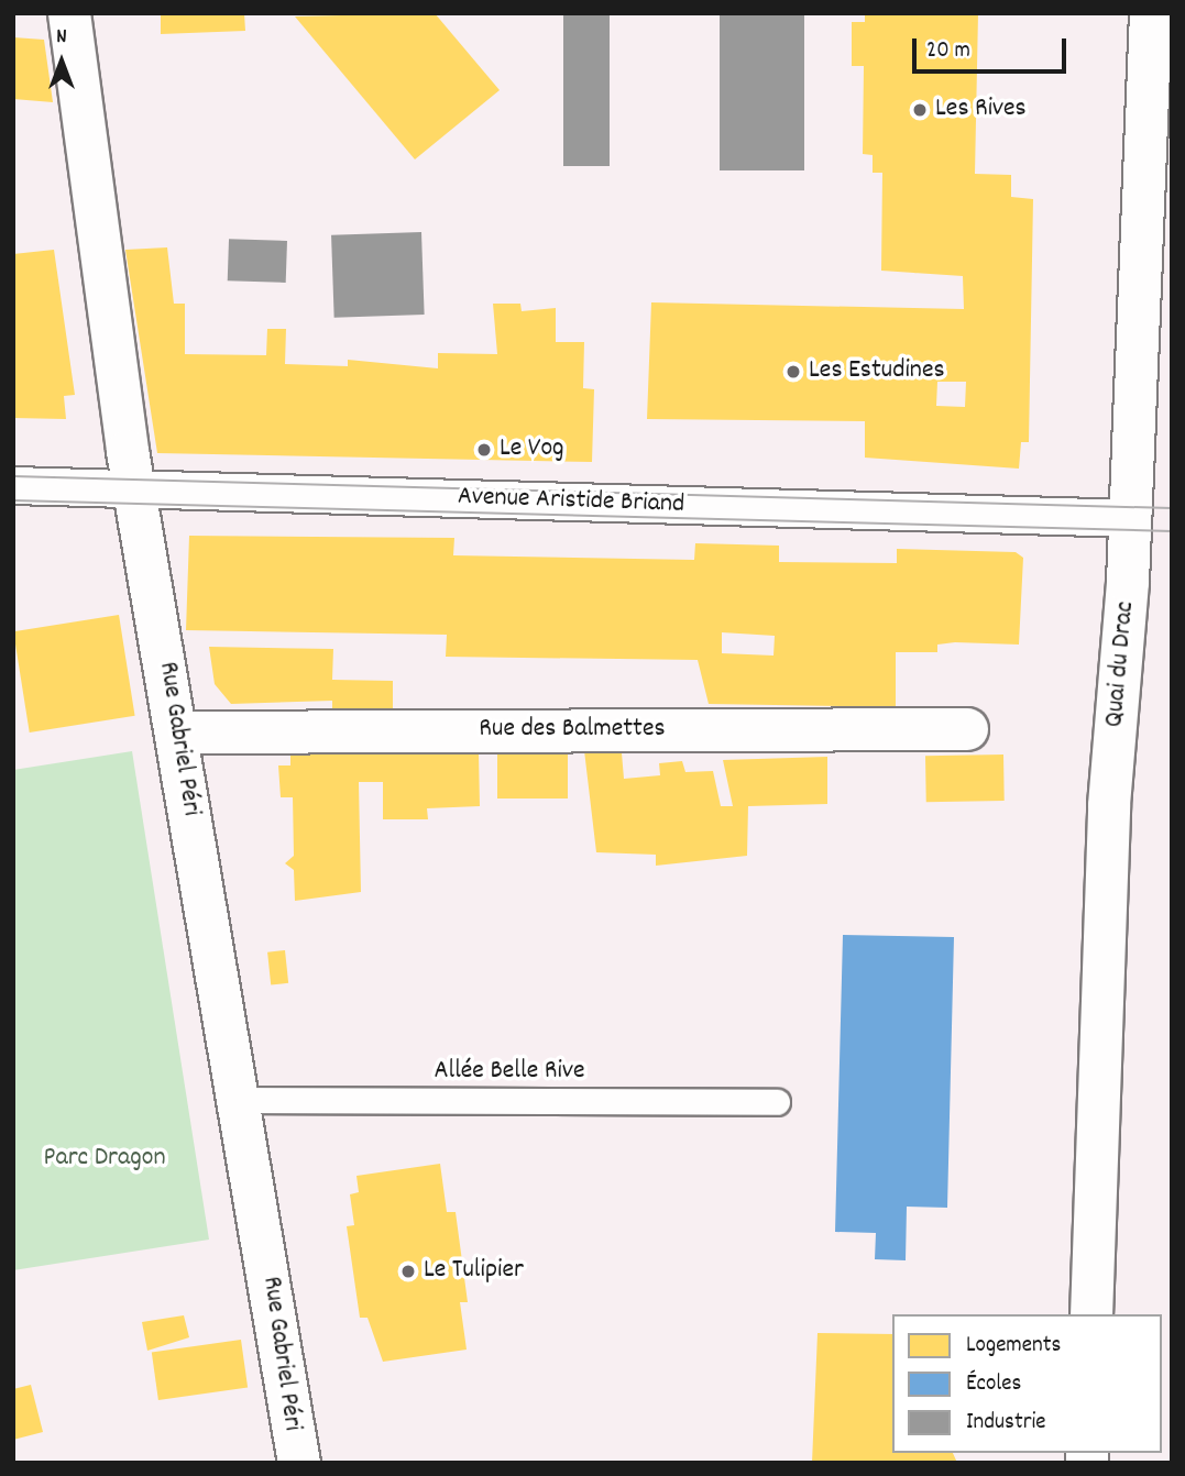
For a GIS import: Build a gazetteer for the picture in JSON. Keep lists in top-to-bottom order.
{
  "streets": {
    "street": [
      "Avenue Aristide Briand",
      "Quai du Drac",
      "Rue des Balmettes",
      "Rue Gabriel Péri"
    ],
    "lane": ["Allée Belle Rive"]
  },
  "crossings": [
    ["Avenue Aristide Briand", "Quai du Drac"],
    ["Avenue Aristide Briand", "Rue Gabriel Péri"],
    ["Rue des Balmettes", "Rue Gabriel Péri"],
    ["Rue Gabriel Péri", "Allée Belle Rive"]
  ],
  "parks": ["Parc Dragon"],
  "places": [
    "Les Rives",
    "Les Estudines",
    "Le Vog",
    "Le Tulipier"
  ],
  "legend": ["Logements", "Écoles", "Industrie"],
  "scale_bar": "20 m",
  "north": "top"
}
